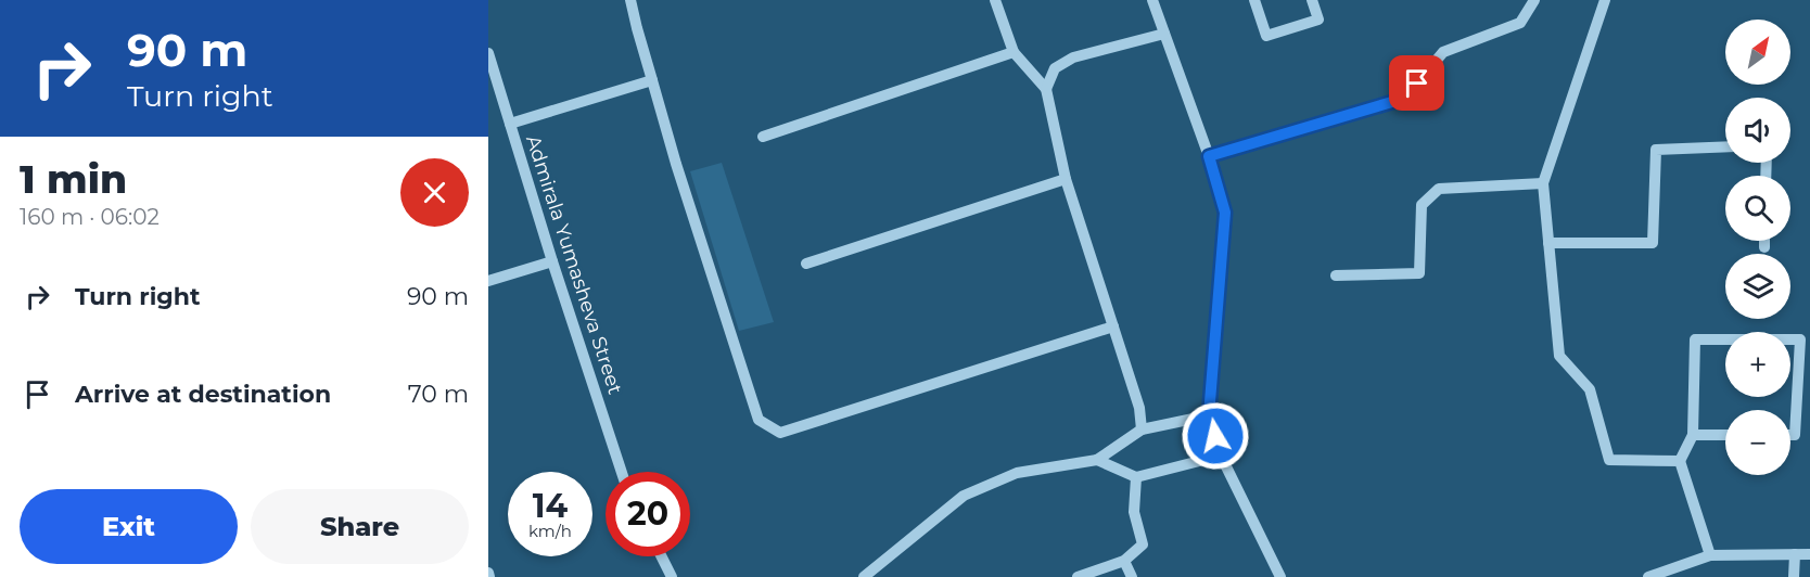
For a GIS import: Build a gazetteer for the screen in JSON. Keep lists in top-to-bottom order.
{
  "streets": {
    "street": ["Admirala Yumasheva Street"]
  },
  "north": "top right",
  "page": {
    "turn": ["90 m", "Turn right"],
    "map_buttons": ["+", "−"],
    "heading": ["1 min", "160 m · 06:02"],
    "list": [
      {
        "name": "Turn right",
        "value": "90 m"
      },
      {
        "name": "Arrive at destination",
        "value": "70 m"
      }
    ],
    "speed": "14 km/h",
    "limit": "20",
    "buttons": ["Exit", "Share"]
  }
}
